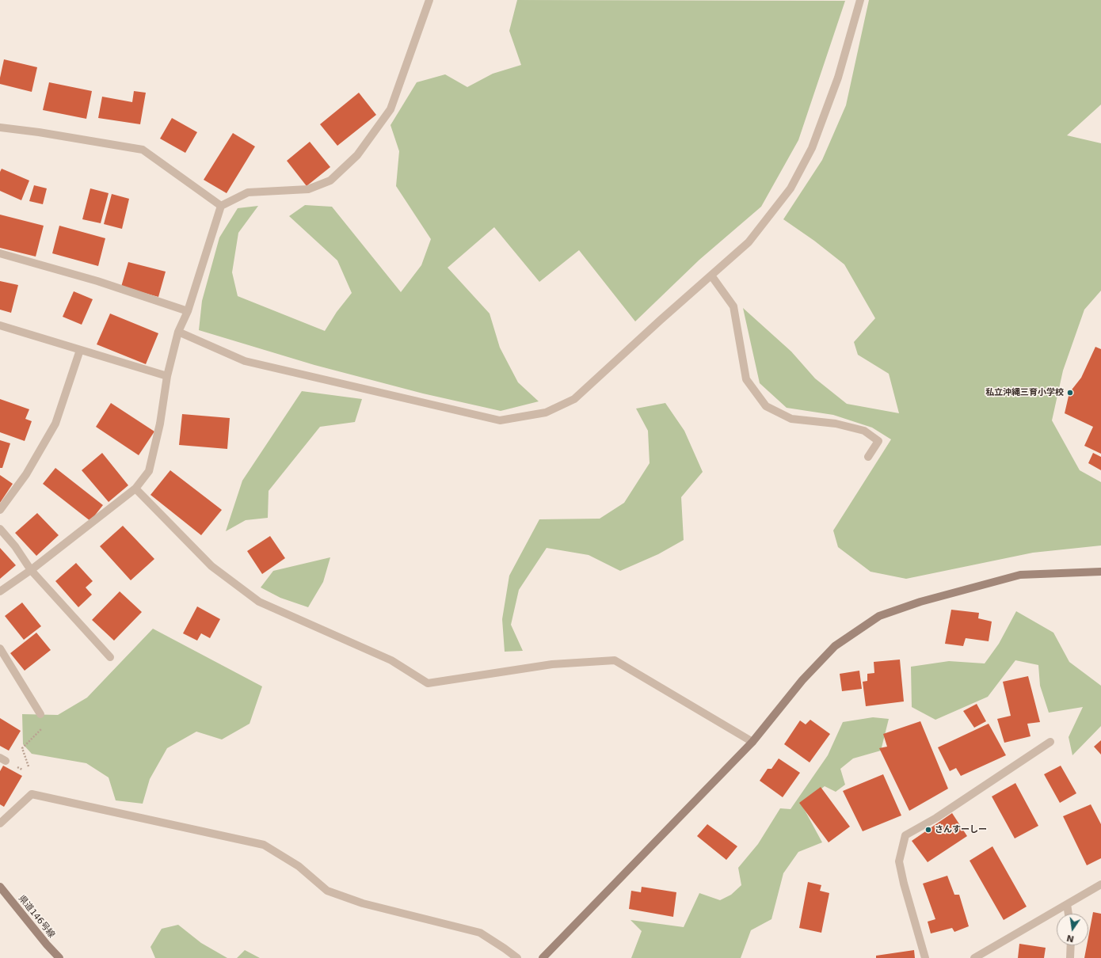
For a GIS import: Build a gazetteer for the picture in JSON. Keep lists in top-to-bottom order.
{
  "streets": {
    "street": ["県道146号線"]
  },
  "places": ["私立沖縄三育小学校", "さんすーしー"],
  "north": "bottom"
}
